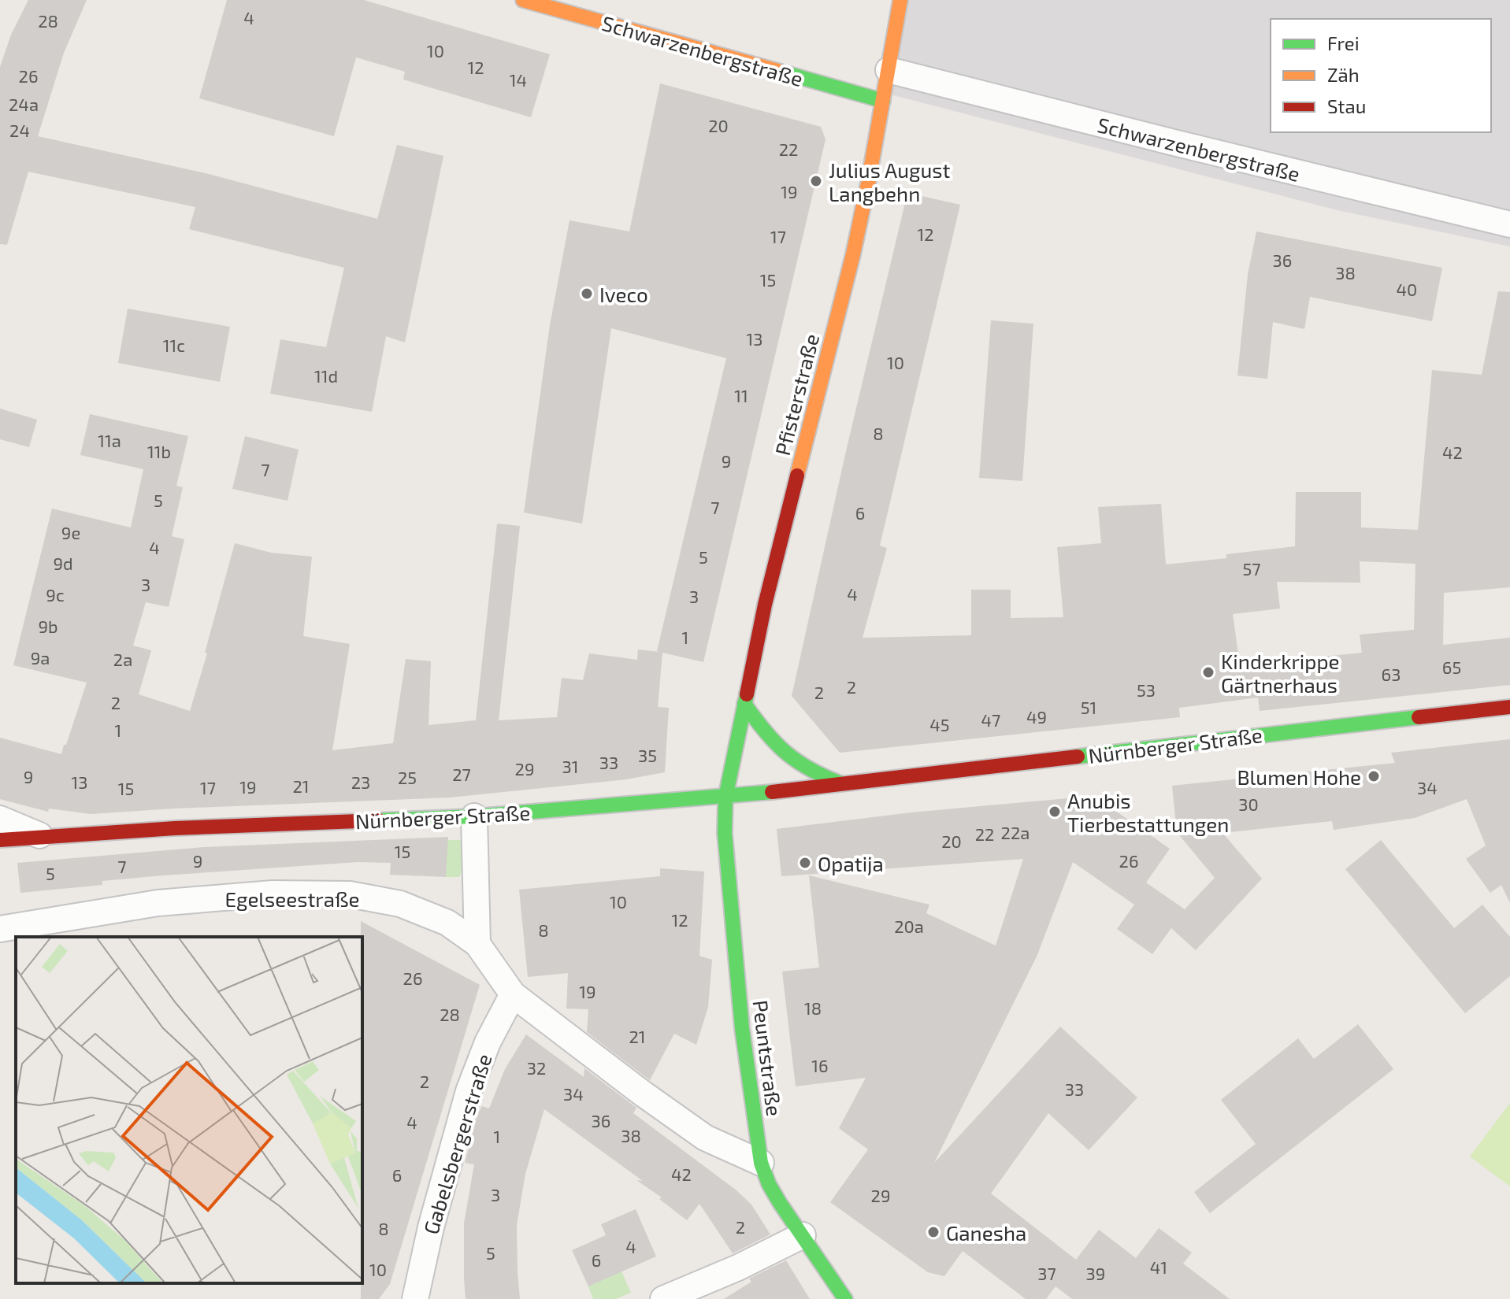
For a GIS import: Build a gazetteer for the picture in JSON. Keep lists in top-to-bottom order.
{
  "streets": {
    "street": [
      "Schwarzenbergstraße",
      "Pfisterstraße",
      "Nürnberger Straße",
      "Egelseestraße",
      "Peuntstraße",
      "Gabelsbergerstraße"
    ]
  },
  "crossings": [
    ["Schwarzenbergstraße", "Pfisterstraße"],
    ["Pfisterstraße", "Nürnberger Straße"],
    ["Pfisterstraße", "Peuntstraße"],
    ["Nürnberger Straße", "Peuntstraße"],
    ["Egelseestraße", "Peuntstraße"],
    ["Egelseestraße", "Gabelsbergerstraße"]
  ],
  "places": [
    "Julius August Langbehn",
    "Iveco",
    "Kinderkrippe Gärtnerhaus",
    "Blumen Hohe",
    "Anubis Tierbestattungen",
    "Opatija",
    "Ganesha"
  ],
  "house_numbers": [
    "4",
    "28",
    "10",
    "12",
    "26",
    "14",
    "24a",
    "20",
    "24",
    "22",
    "19",
    "12",
    "17",
    "36",
    "38",
    "15",
    "40",
    "13",
    "11c",
    "10",
    "11d",
    "11",
    "8",
    "11a",
    "11b",
    "42",
    "9",
    "7",
    "5",
    "7",
    "6",
    "9e",
    "4",
    "5",
    "9d",
    "57",
    "3",
    "4",
    "9c",
    "3",
    "9b",
    "1",
    "9a",
    "2a",
    "65",
    "63",
    "2",
    "53",
    "2",
    "2",
    "51",
    "49",
    "47",
    "45",
    "1",
    "35",
    "33",
    "31",
    "29",
    "27",
    "9",
    "25",
    "13",
    "23",
    "21",
    "19",
    "17",
    "34",
    "15",
    "30",
    "22a",
    "22",
    "20",
    "15",
    "9",
    "26",
    "7",
    "5",
    "10",
    "12",
    "20a",
    "8",
    "26",
    "19",
    "18",
    "28",
    "21",
    "16",
    "32",
    "2",
    "33",
    "34",
    "36",
    "4",
    "38",
    "1",
    "42",
    "6",
    "3",
    "29",
    "2",
    "8",
    "4",
    "5",
    "6",
    "41",
    "10",
    "37",
    "39"
  ],
  "legend": ["Frei", "Zäh", "Stau"]
}
